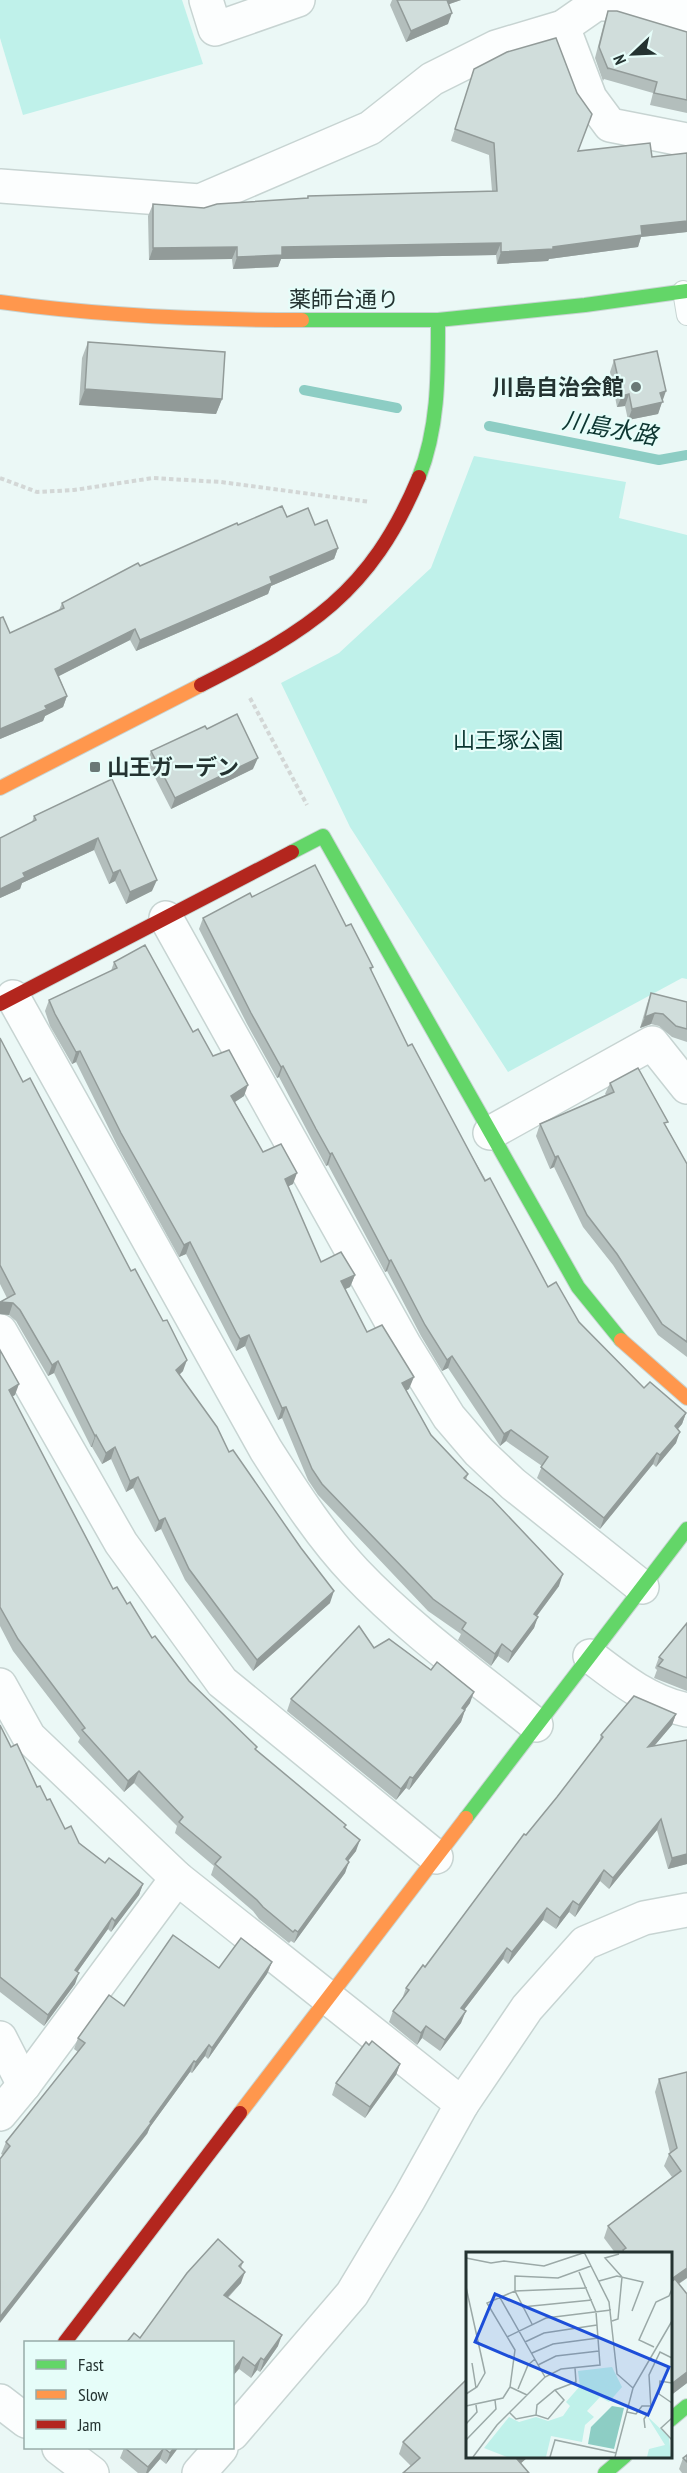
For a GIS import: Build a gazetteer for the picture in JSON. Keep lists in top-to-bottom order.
{
  "streets": {
    "street": ["薬師台通り"]
  },
  "water": ["川島水路"],
  "parks": ["山王塚公園"],
  "places": {
    "other": ["川島自治会館"],
    "transit": ["山王ガーデン"]
  },
  "legend": ["Fast", "Slow", "Jam"],
  "north": "bottom left"
}
